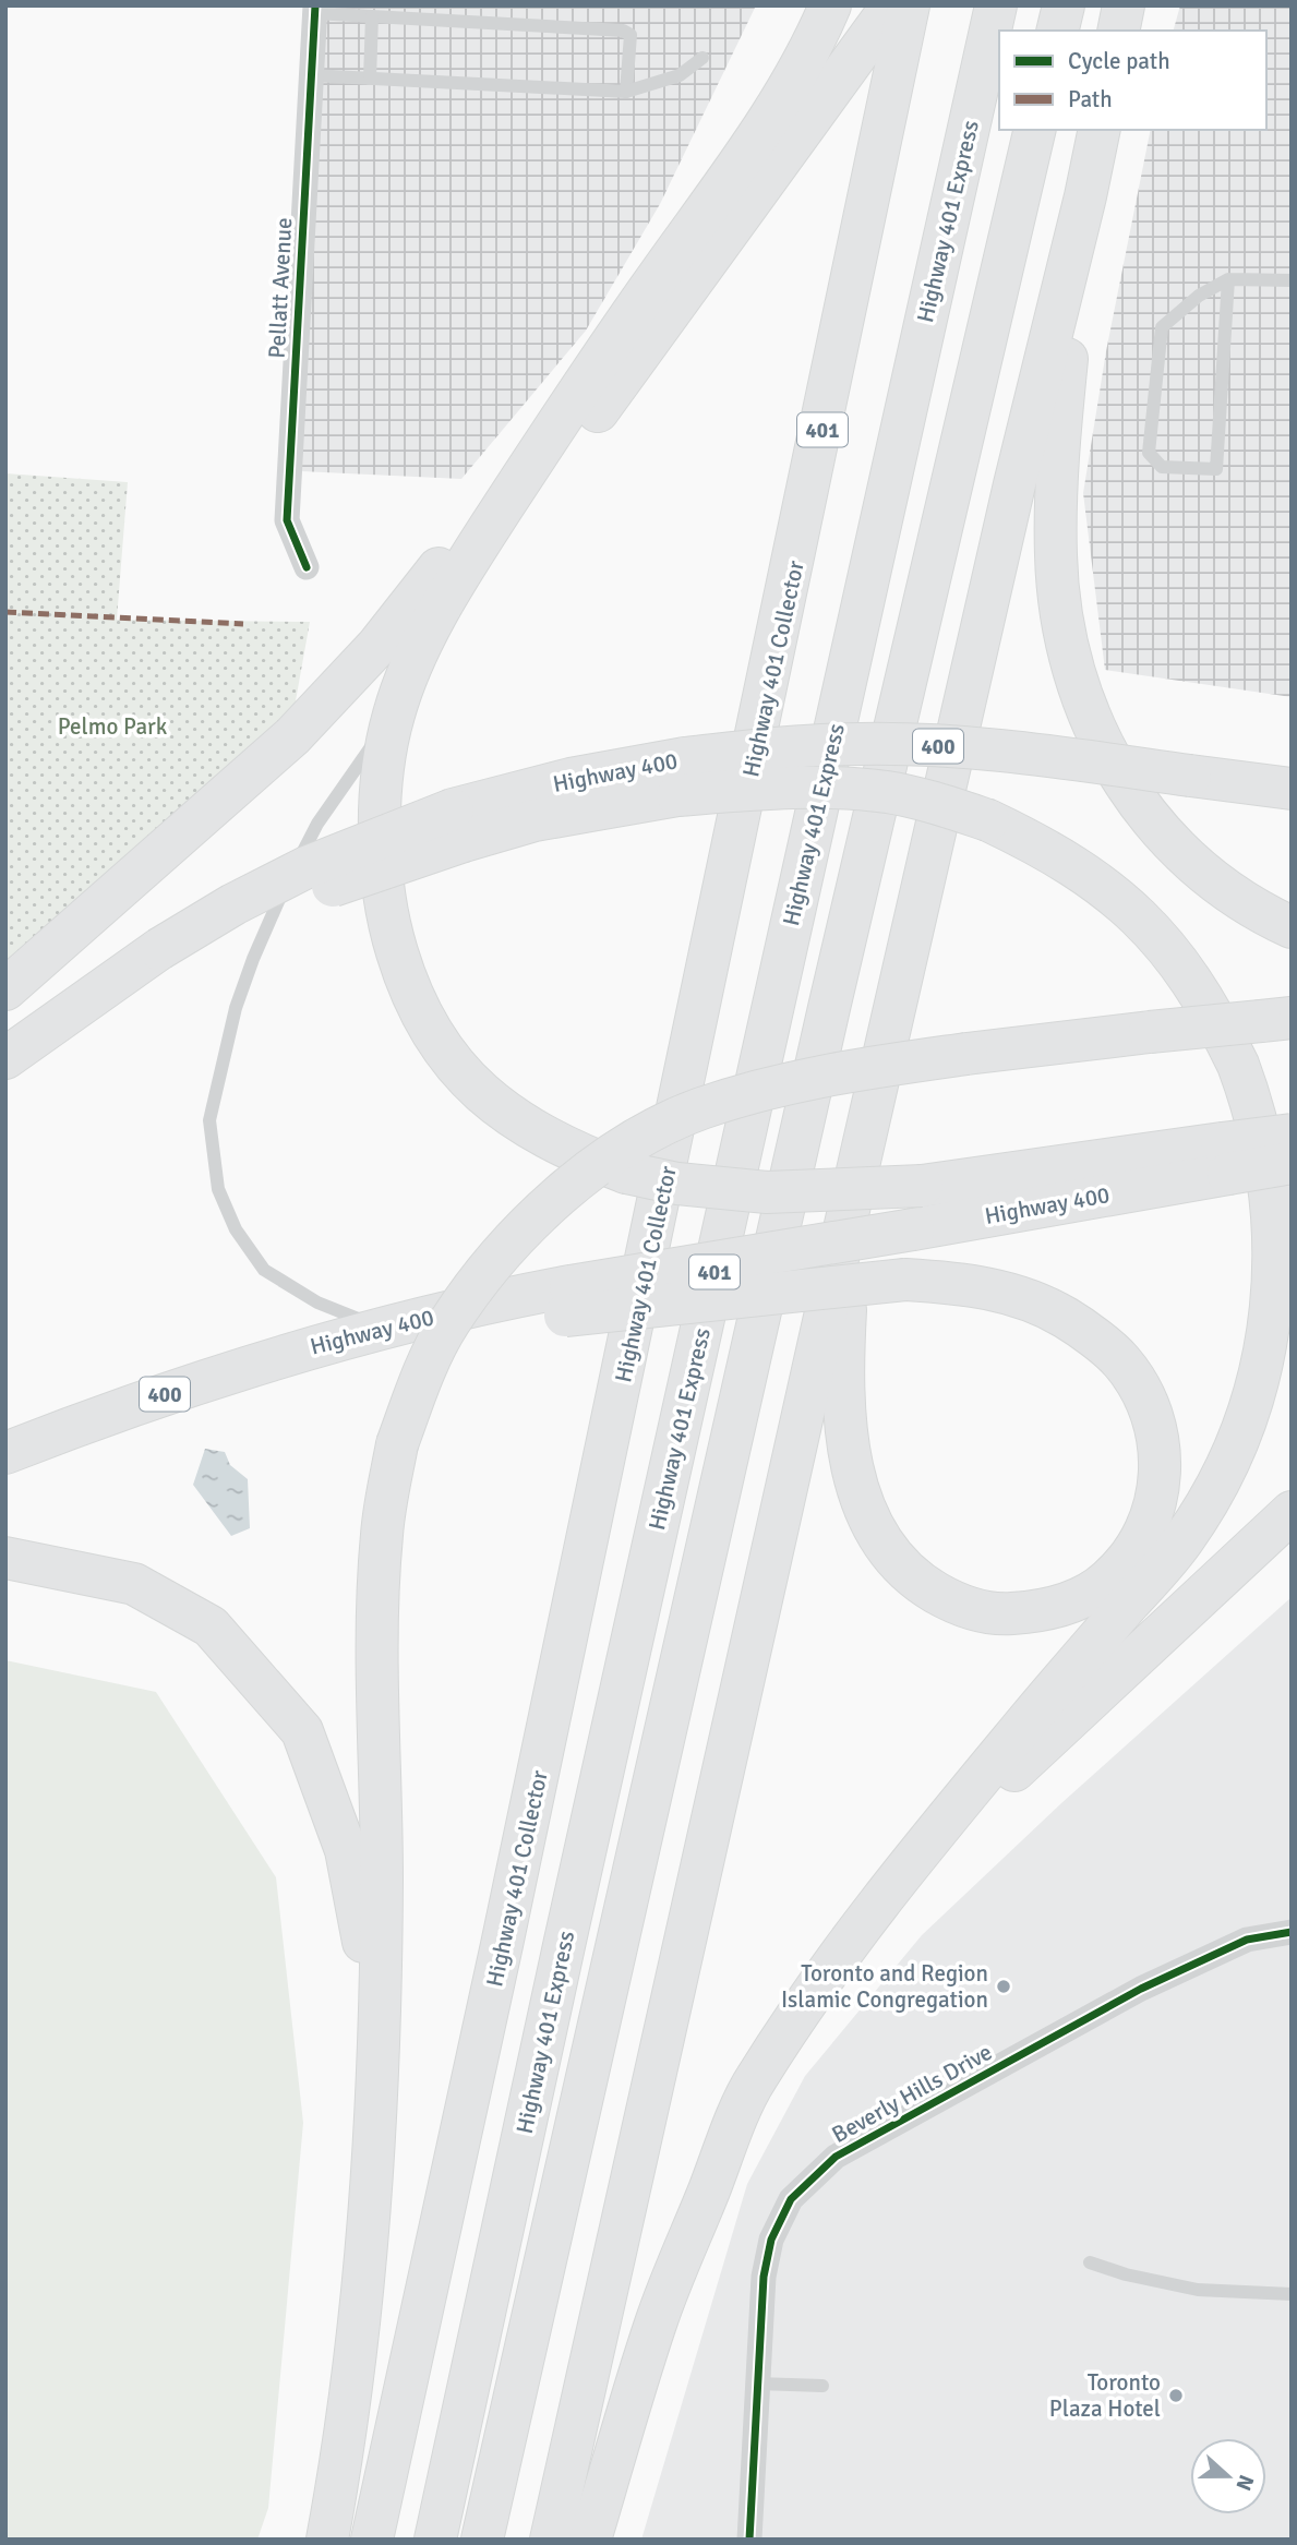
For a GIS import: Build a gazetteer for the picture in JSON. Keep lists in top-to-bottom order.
{
  "streets": {
    "highway": [
      "Highway 401 Express",
      "401",
      "Highway 401 Collector",
      "400",
      "Highway 400"
    ],
    "street": ["Pellatt Avenue", "Beverly Hills Drive"]
  },
  "parks": ["Pelmo Park"],
  "places": ["Toronto and Region Islamic Congregation", "Toronto Plaza Hotel"],
  "legend": ["Cycle path", "Path"],
  "north": "right"
}
